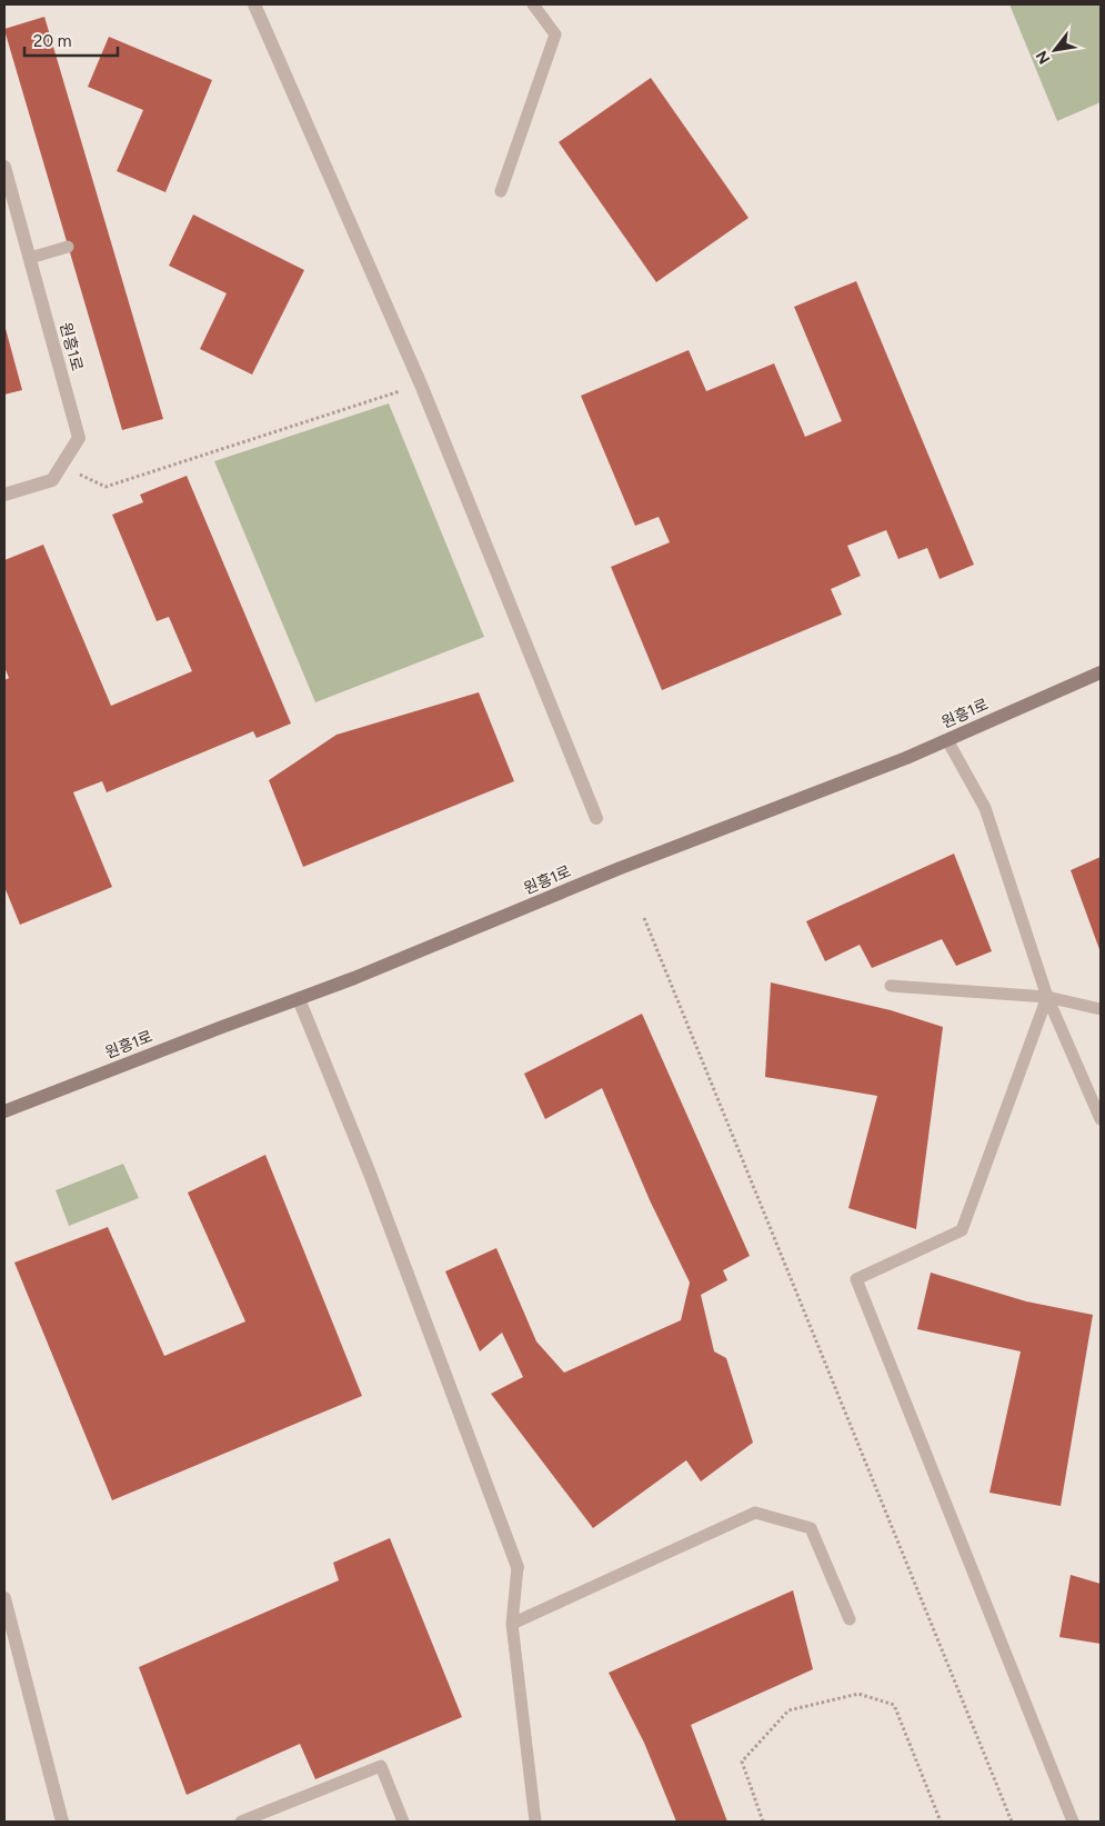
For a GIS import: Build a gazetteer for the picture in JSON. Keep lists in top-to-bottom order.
{
  "streets": {
    "street": ["원흥1로"]
  },
  "scale_bar": "20 m",
  "north": "bottom left"
}
